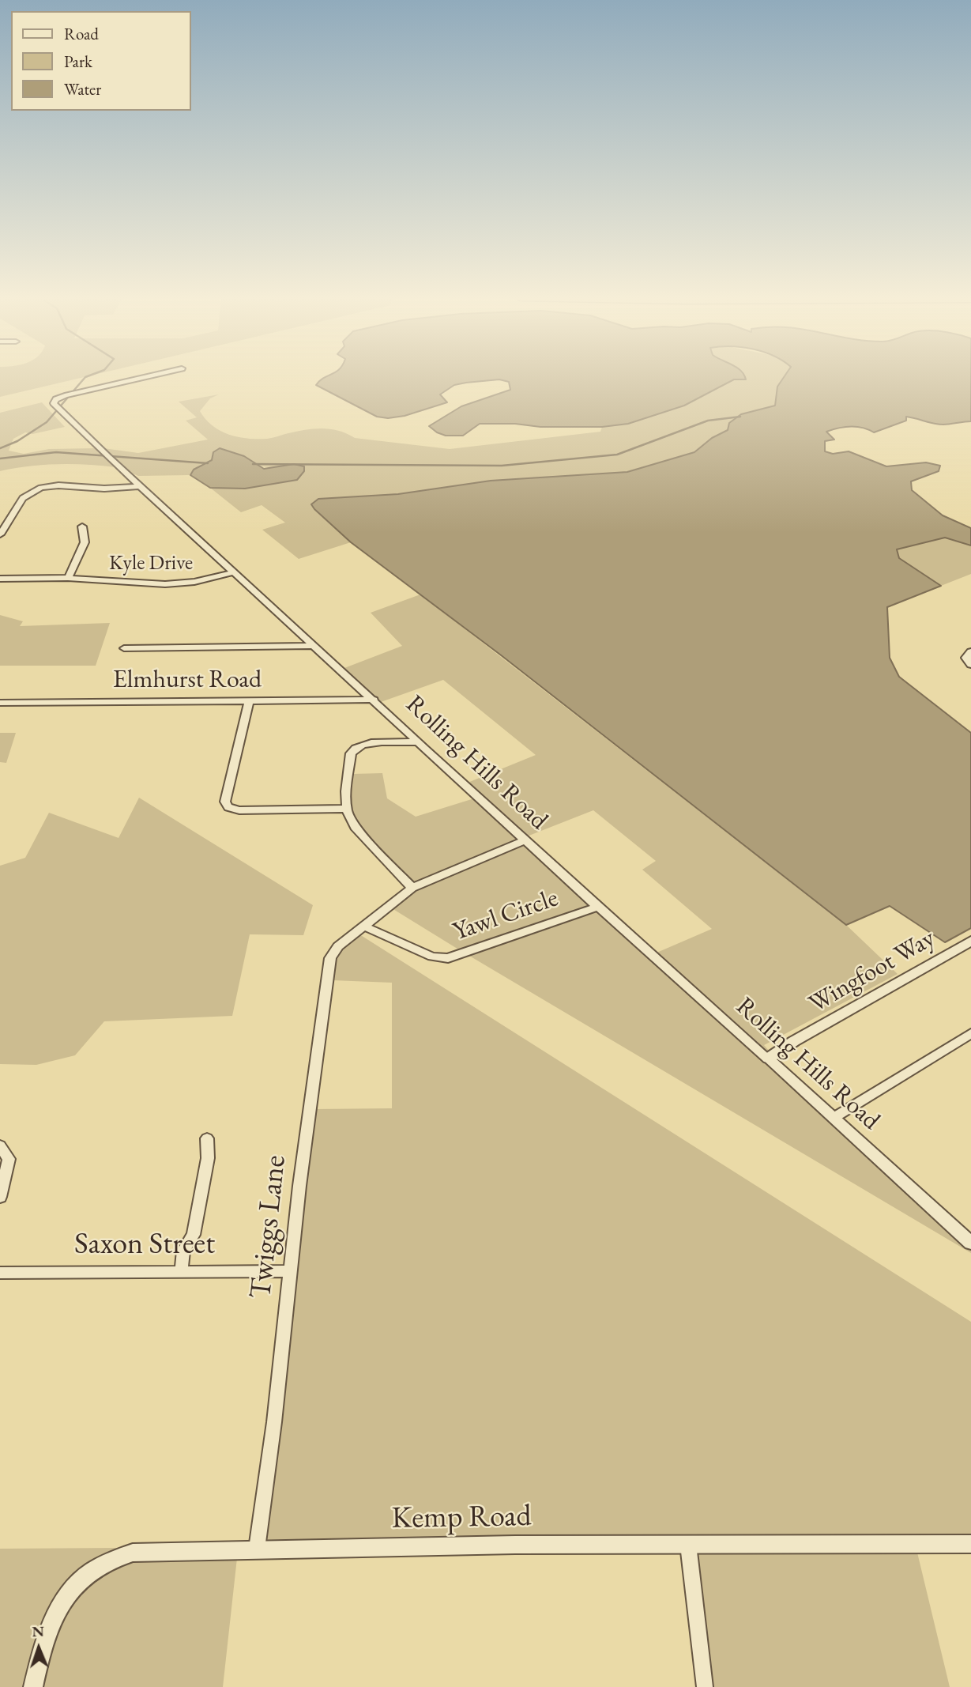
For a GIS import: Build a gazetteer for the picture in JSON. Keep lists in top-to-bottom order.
{
  "streets": {
    "street": [
      "Kyle Drive",
      "Elmhurst Road",
      "Rolling Hills Road",
      "Yawl Circle",
      "Wingfoot Way",
      "Twiggs Lane",
      "Saxon Street",
      "Kemp Road"
    ]
  },
  "crossings": [
    ["Kyle Drive", "Rolling Hills Road"],
    ["Elmhurst Road", "Rolling Hills Road"],
    ["Rolling Hills Road", "Yawl Circle"],
    ["Rolling Hills Road", "Wingfoot Way"],
    ["Yawl Circle", "Twiggs Lane"],
    ["Twiggs Lane", "Saxon Street"],
    ["Twiggs Lane", "Kemp Road"]
  ],
  "legend": ["Road", "Park", "Water"],
  "north": "top"
}
